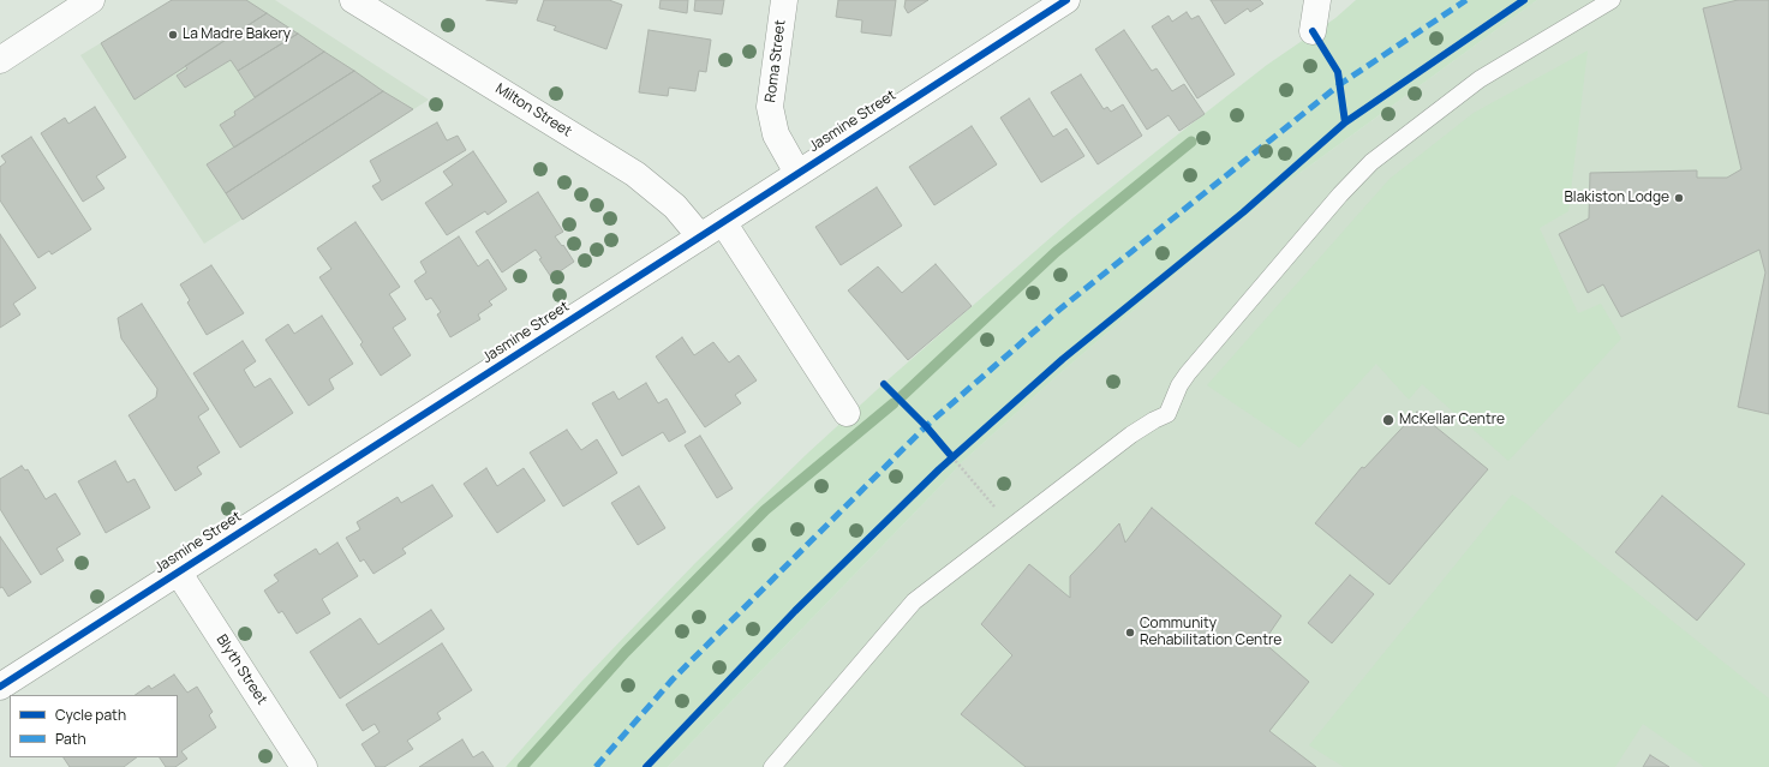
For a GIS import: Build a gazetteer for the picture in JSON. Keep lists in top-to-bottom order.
{
  "streets": {
    "street": [
      "Roma Street",
      "Milton Street",
      "Jasmine Street",
      "Blyth Street"
    ]
  },
  "crossings": [
    ["Roma Street", "Jasmine Street"],
    ["Milton Street", "Jasmine Street"],
    ["Jasmine Street", "Blyth Street"]
  ],
  "places": [
    "La Madre Bakery",
    "Blakiston Lodge",
    "McKellar Centre",
    "Community Rehabilitation Centre"
  ],
  "legend": ["Cycle path", "Path"]
}
